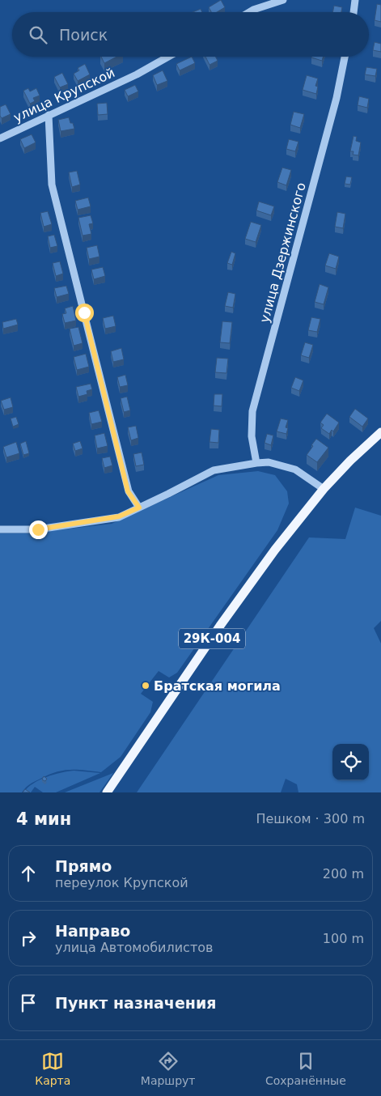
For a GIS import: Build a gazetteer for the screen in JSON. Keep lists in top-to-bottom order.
{
  "streets": {
    "main road": ["29К-004"],
    "street": ["улица Крупской", "улица Дзержинского"]
  },
  "places": ["Братская могила"],
  "page": {
    "search": "Поиск",
    "heading": ["4 мин", "Пешком · 300 m"],
    "list": [
      ["Прямо", "переулок Крупской", "200 m"],
      ["Направо", "улица Автомобилистов", "100 m"],
      "Пункт назначения"
    ],
    "nav": ["Карта", "Маршрут", "Сохранённые"]
  }
}
